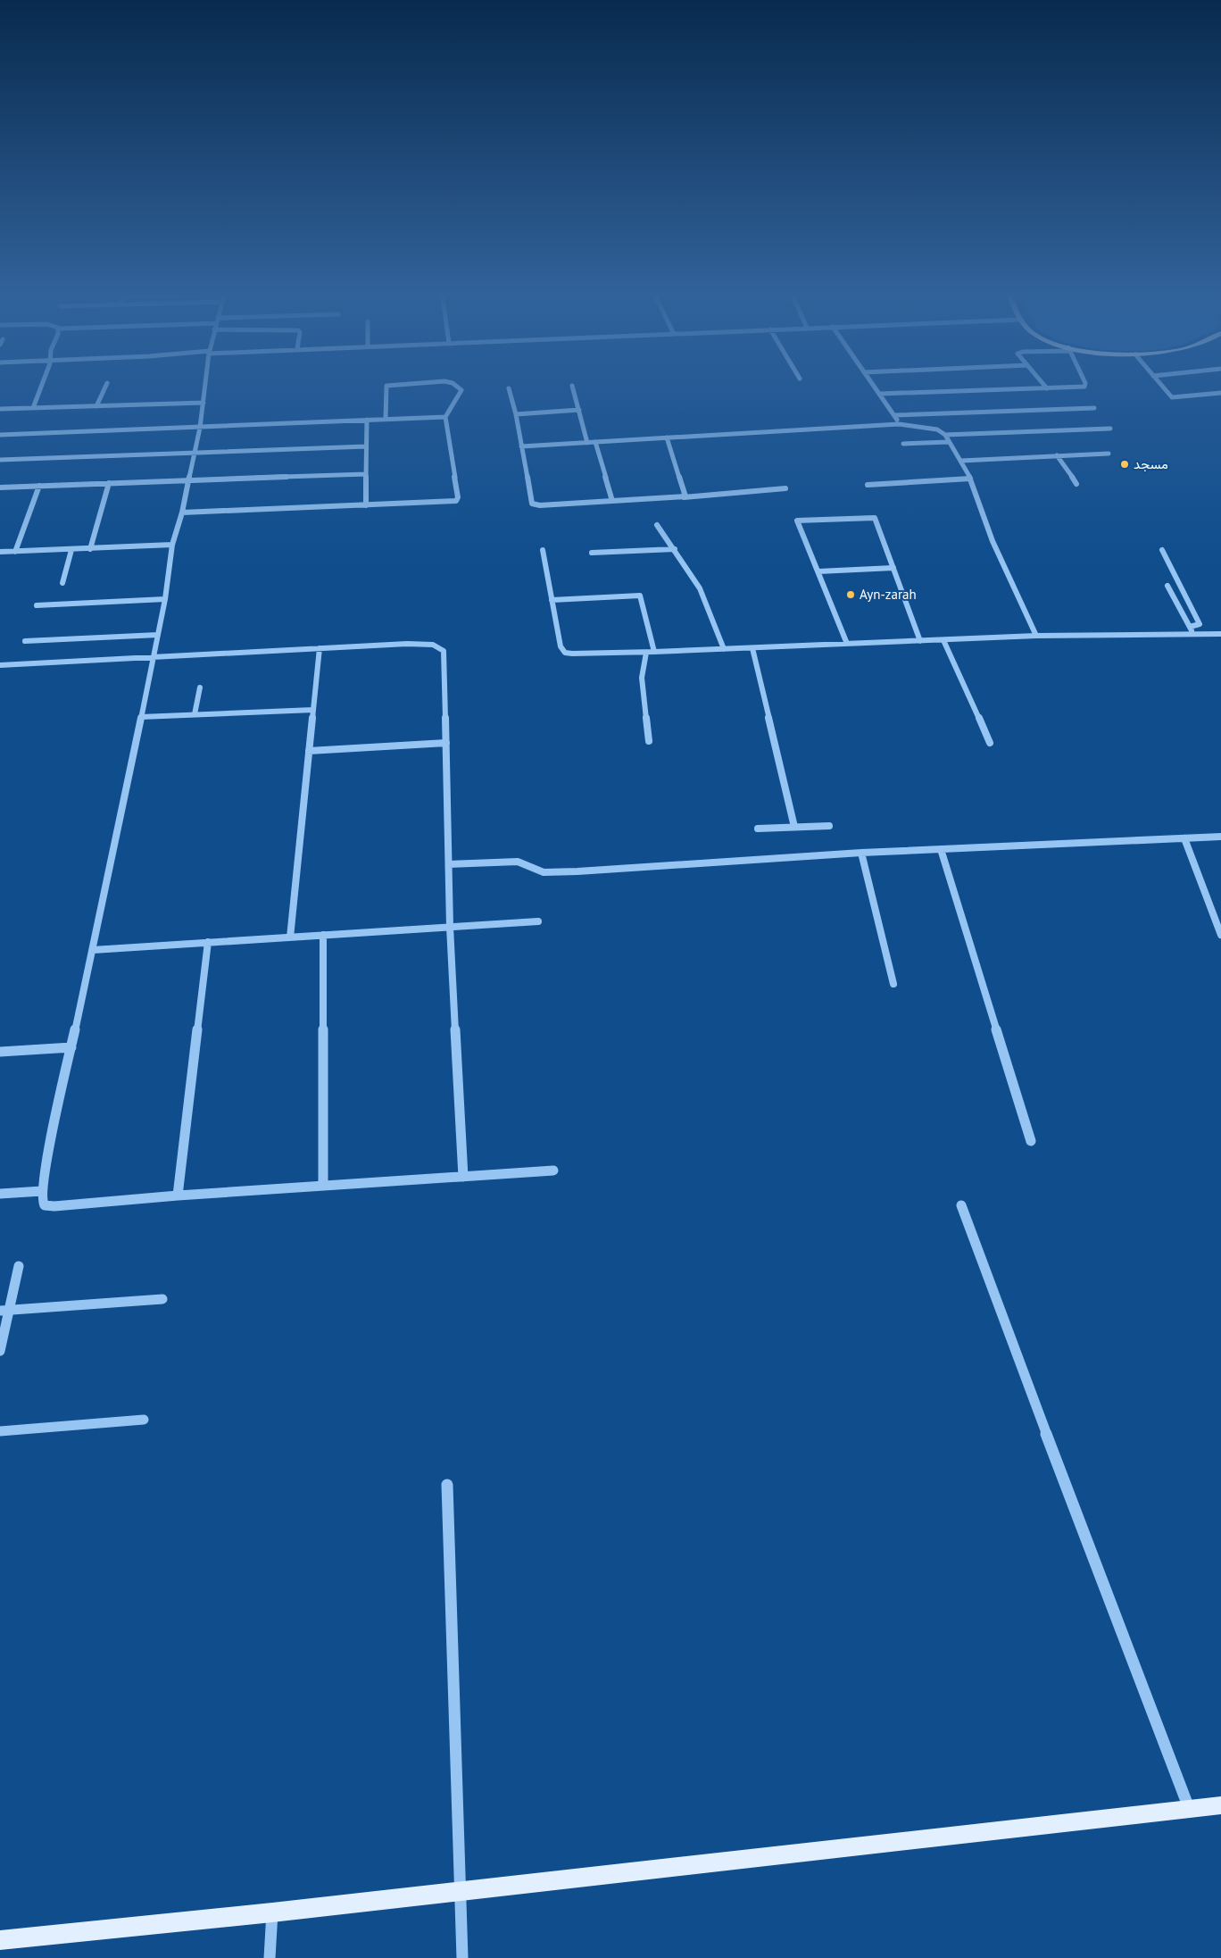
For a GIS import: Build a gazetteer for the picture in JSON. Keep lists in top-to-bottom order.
{
  "places": ["مسجد", "Ayn-zarah"]
}
